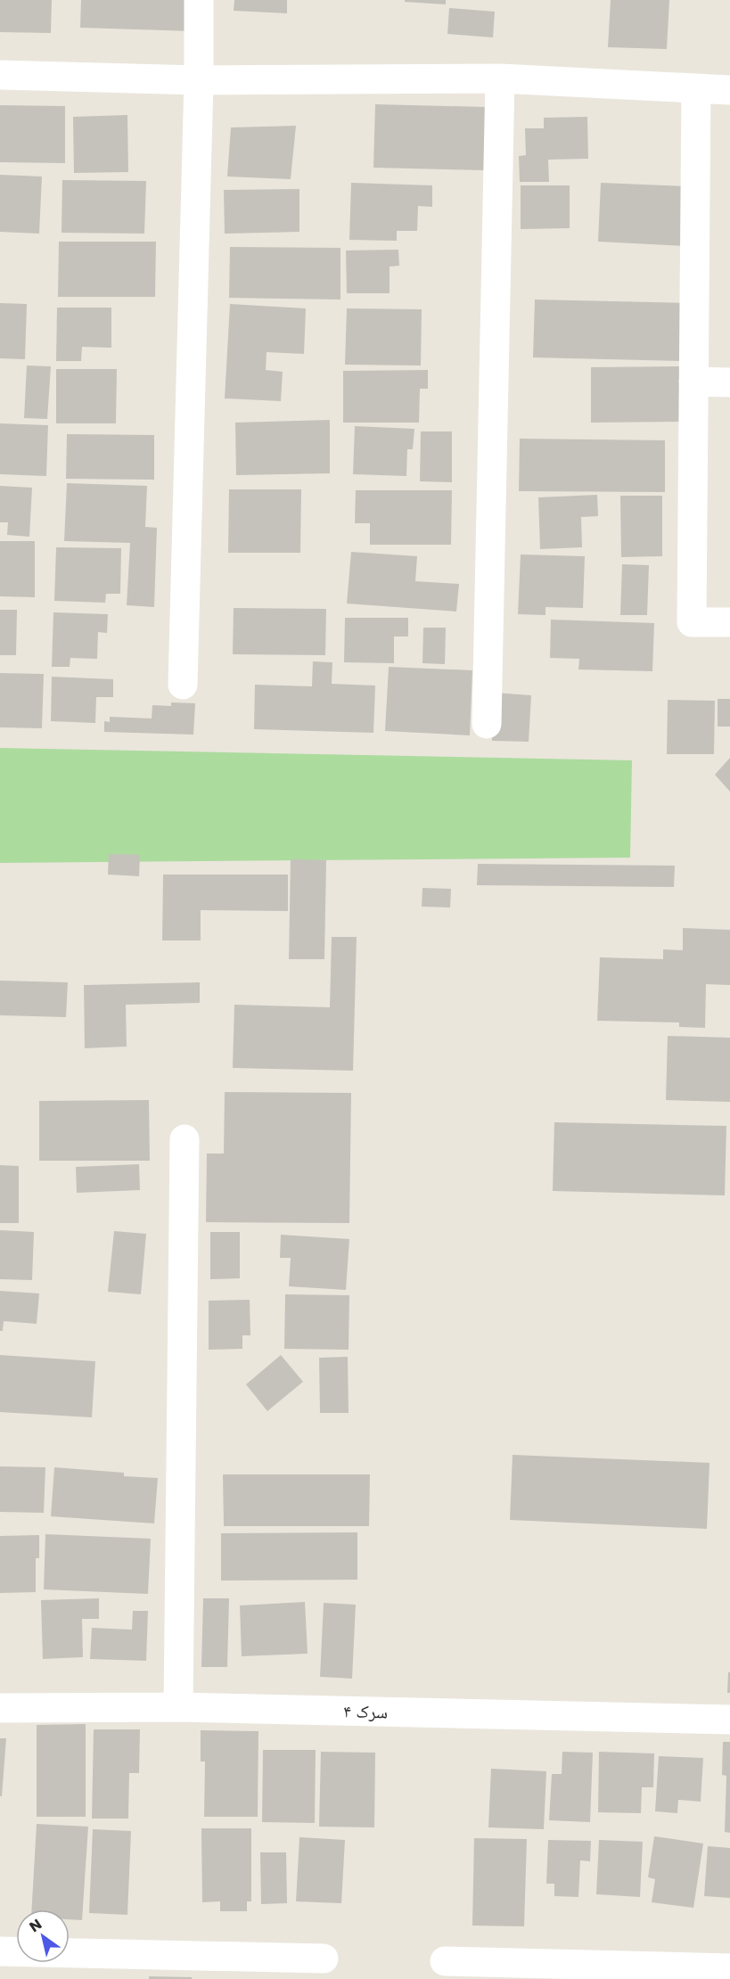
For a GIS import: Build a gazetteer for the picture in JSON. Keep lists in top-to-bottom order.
{
  "streets": {
    "street": ["سرک ۴"]
  },
  "north": "top left"
}
